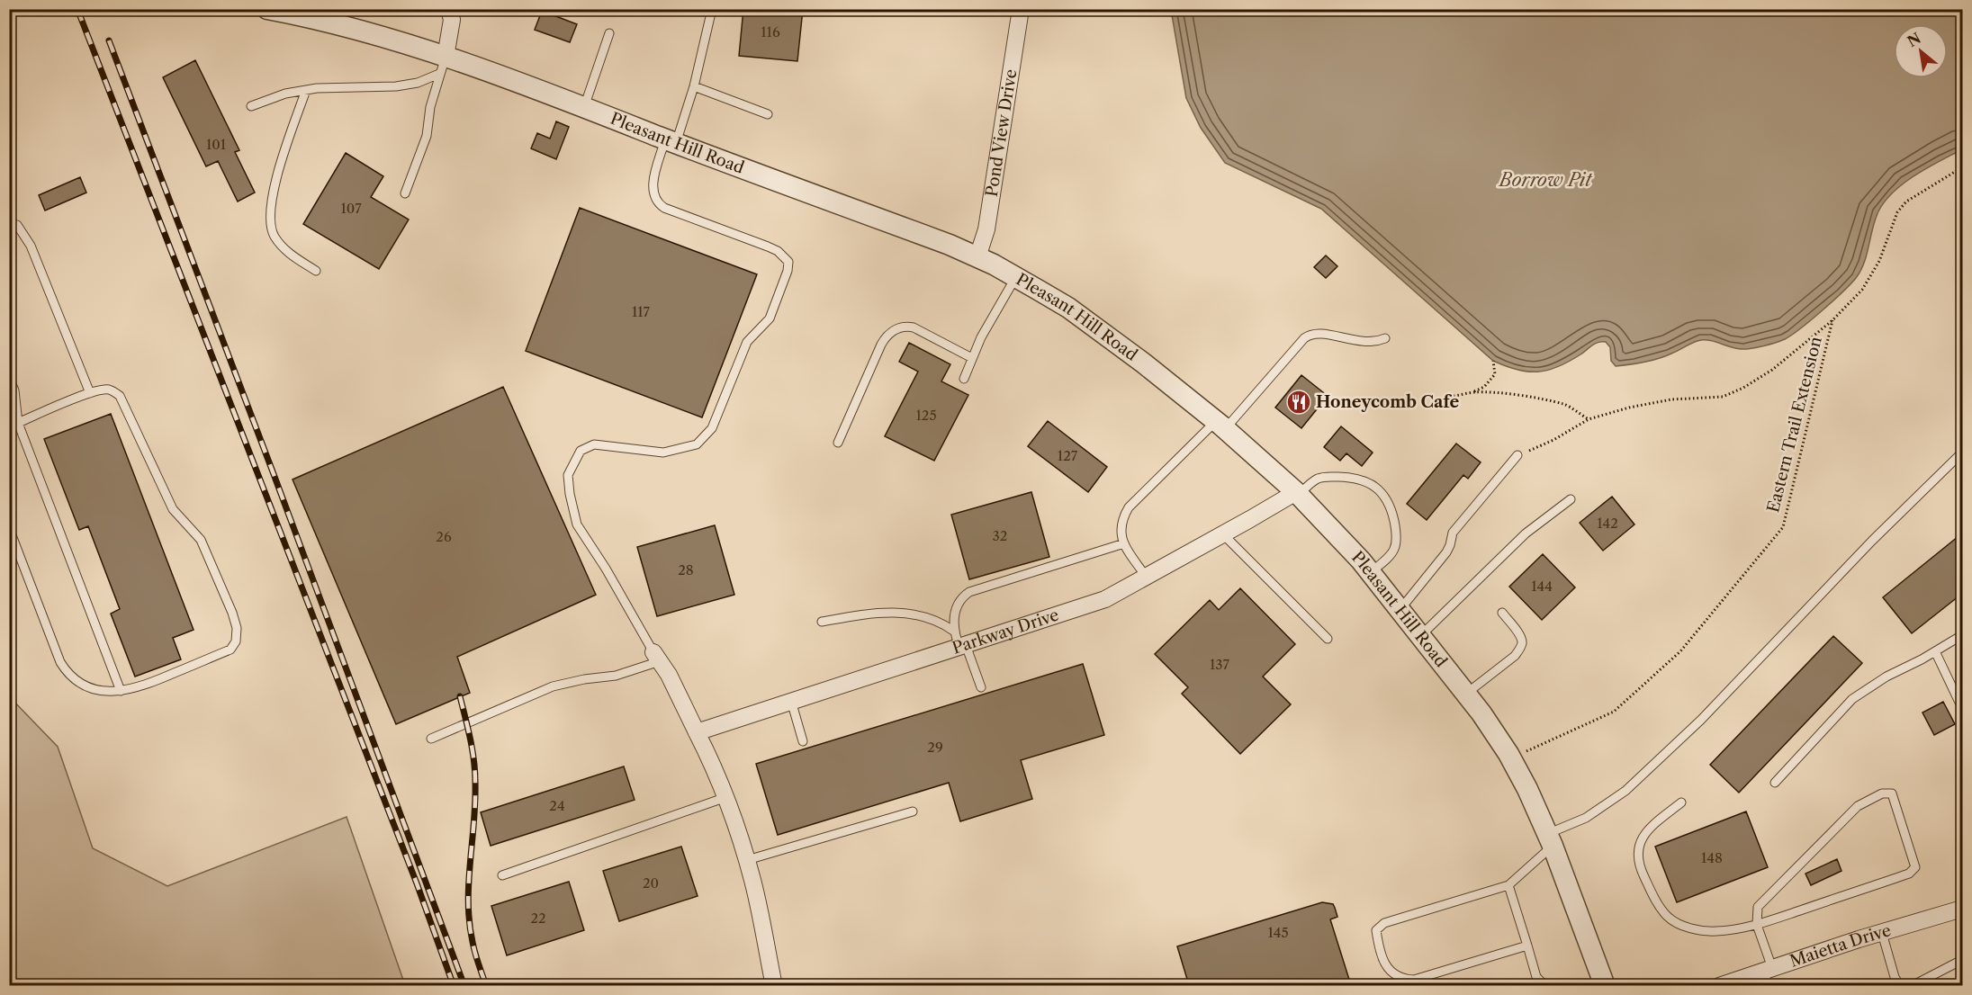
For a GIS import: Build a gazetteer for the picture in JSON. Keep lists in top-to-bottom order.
{
  "streets": {
    "street": [
      "Pond View Drive",
      "Pleasant Hill Road",
      "Parkway Drive",
      "Maietta Drive"
    ],
    "path": ["Eastern Trail Extension"]
  },
  "crossings": [
    ["Pond View Drive", "Pleasant Hill Road"],
    ["Pleasant Hill Road", "Eastern Trail Extension"],
    ["Pleasant Hill Road", "Parkway Drive"]
  ],
  "water": ["Borrow Pit"],
  "places": {
    "restaurant": ["Honeycomb Cafe"]
  },
  "house_numbers": [
    "116",
    "101",
    "107",
    "117",
    "125",
    "127",
    "142",
    "32",
    "26",
    "28",
    "144",
    "137",
    "29",
    "24",
    "148",
    "20",
    "22",
    "145"
  ],
  "north": "top left"
}
